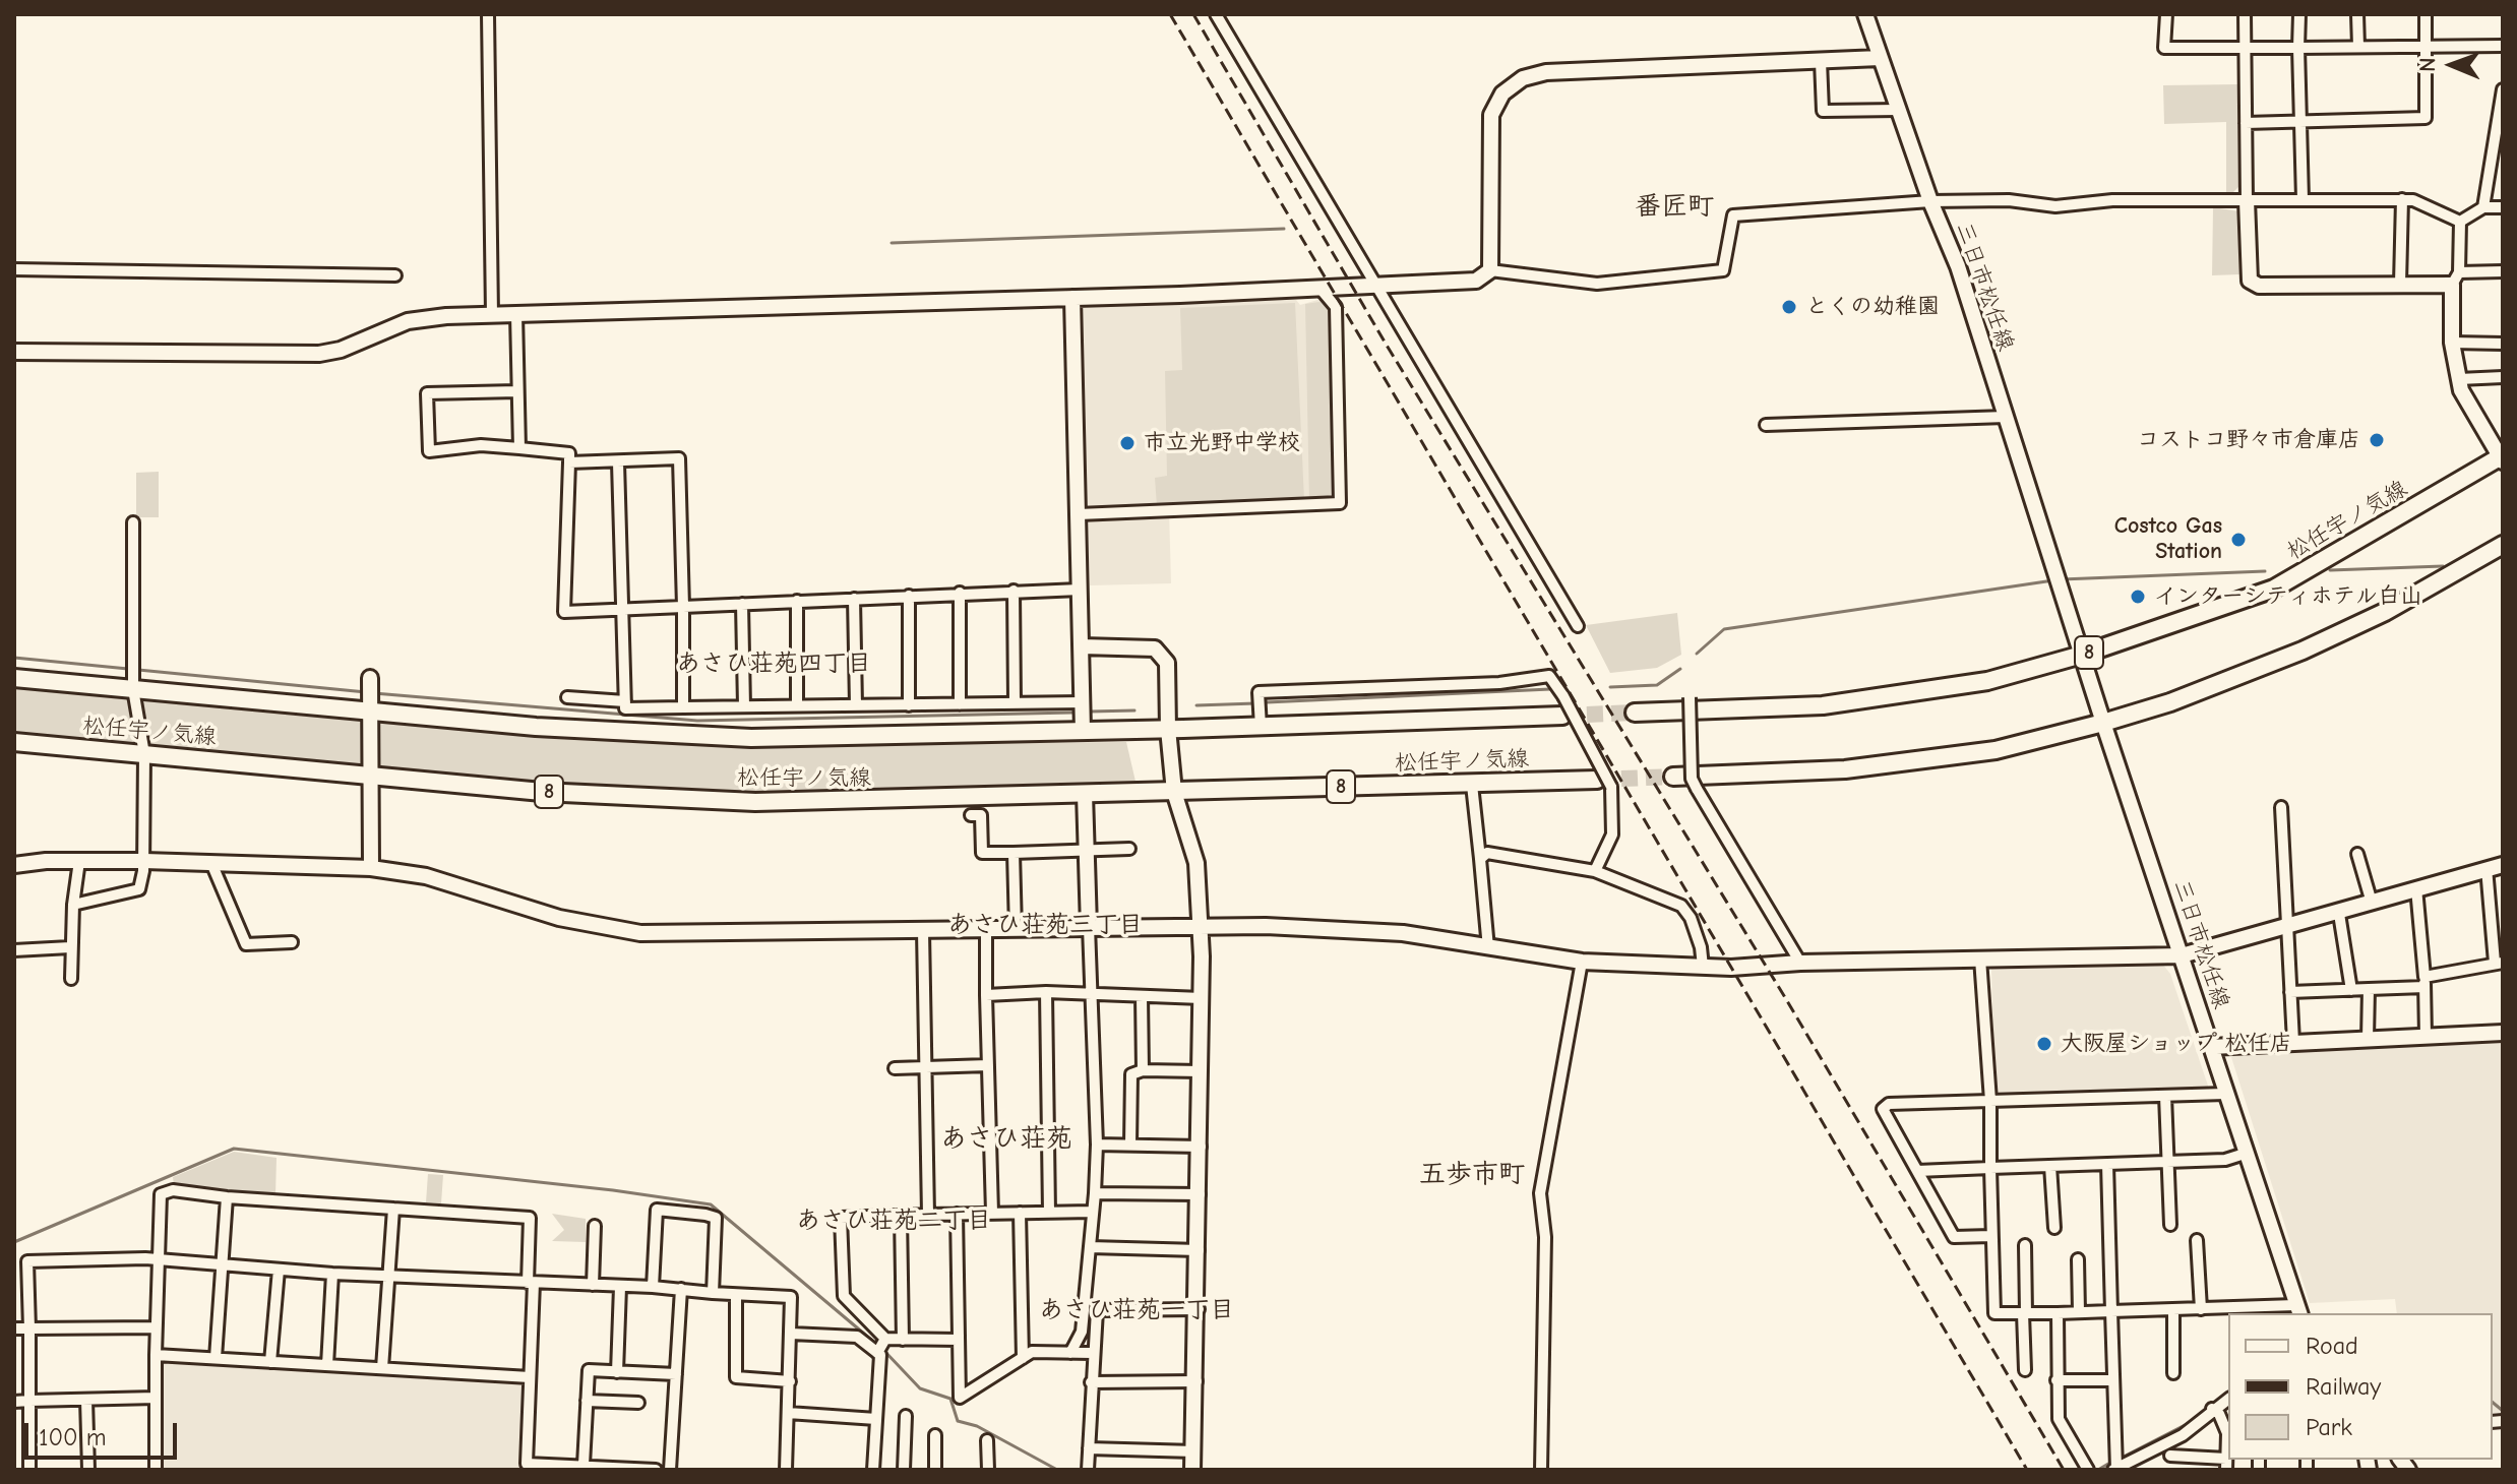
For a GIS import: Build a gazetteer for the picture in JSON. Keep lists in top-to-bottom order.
{
  "streets": {
    "main road": ["松任宇ノ気線", "8"],
    "street": ["三日市松任線"]
  },
  "crossings": [
    ["三日市松任線", "松任宇ノ気線"]
  ],
  "districts": [
    "番匠町",
    "あさひ荘苑四丁目",
    "あさひ荘苑三丁目",
    "あさひ荘苑",
    "五歩市町",
    "あさひ荘苑二丁目",
    "あさひ荘苑一丁目"
  ],
  "places": [
    "とくの幼稚園",
    "コストコ野々市倉庫店",
    "市立光野中学校",
    "Costco Gas Station",
    "インターシティホテル白山",
    "大阪屋ショップ 松任店"
  ],
  "legend": ["Road", "Railway", "Park"],
  "scale_bar": "100 m",
  "north": "left"
}
